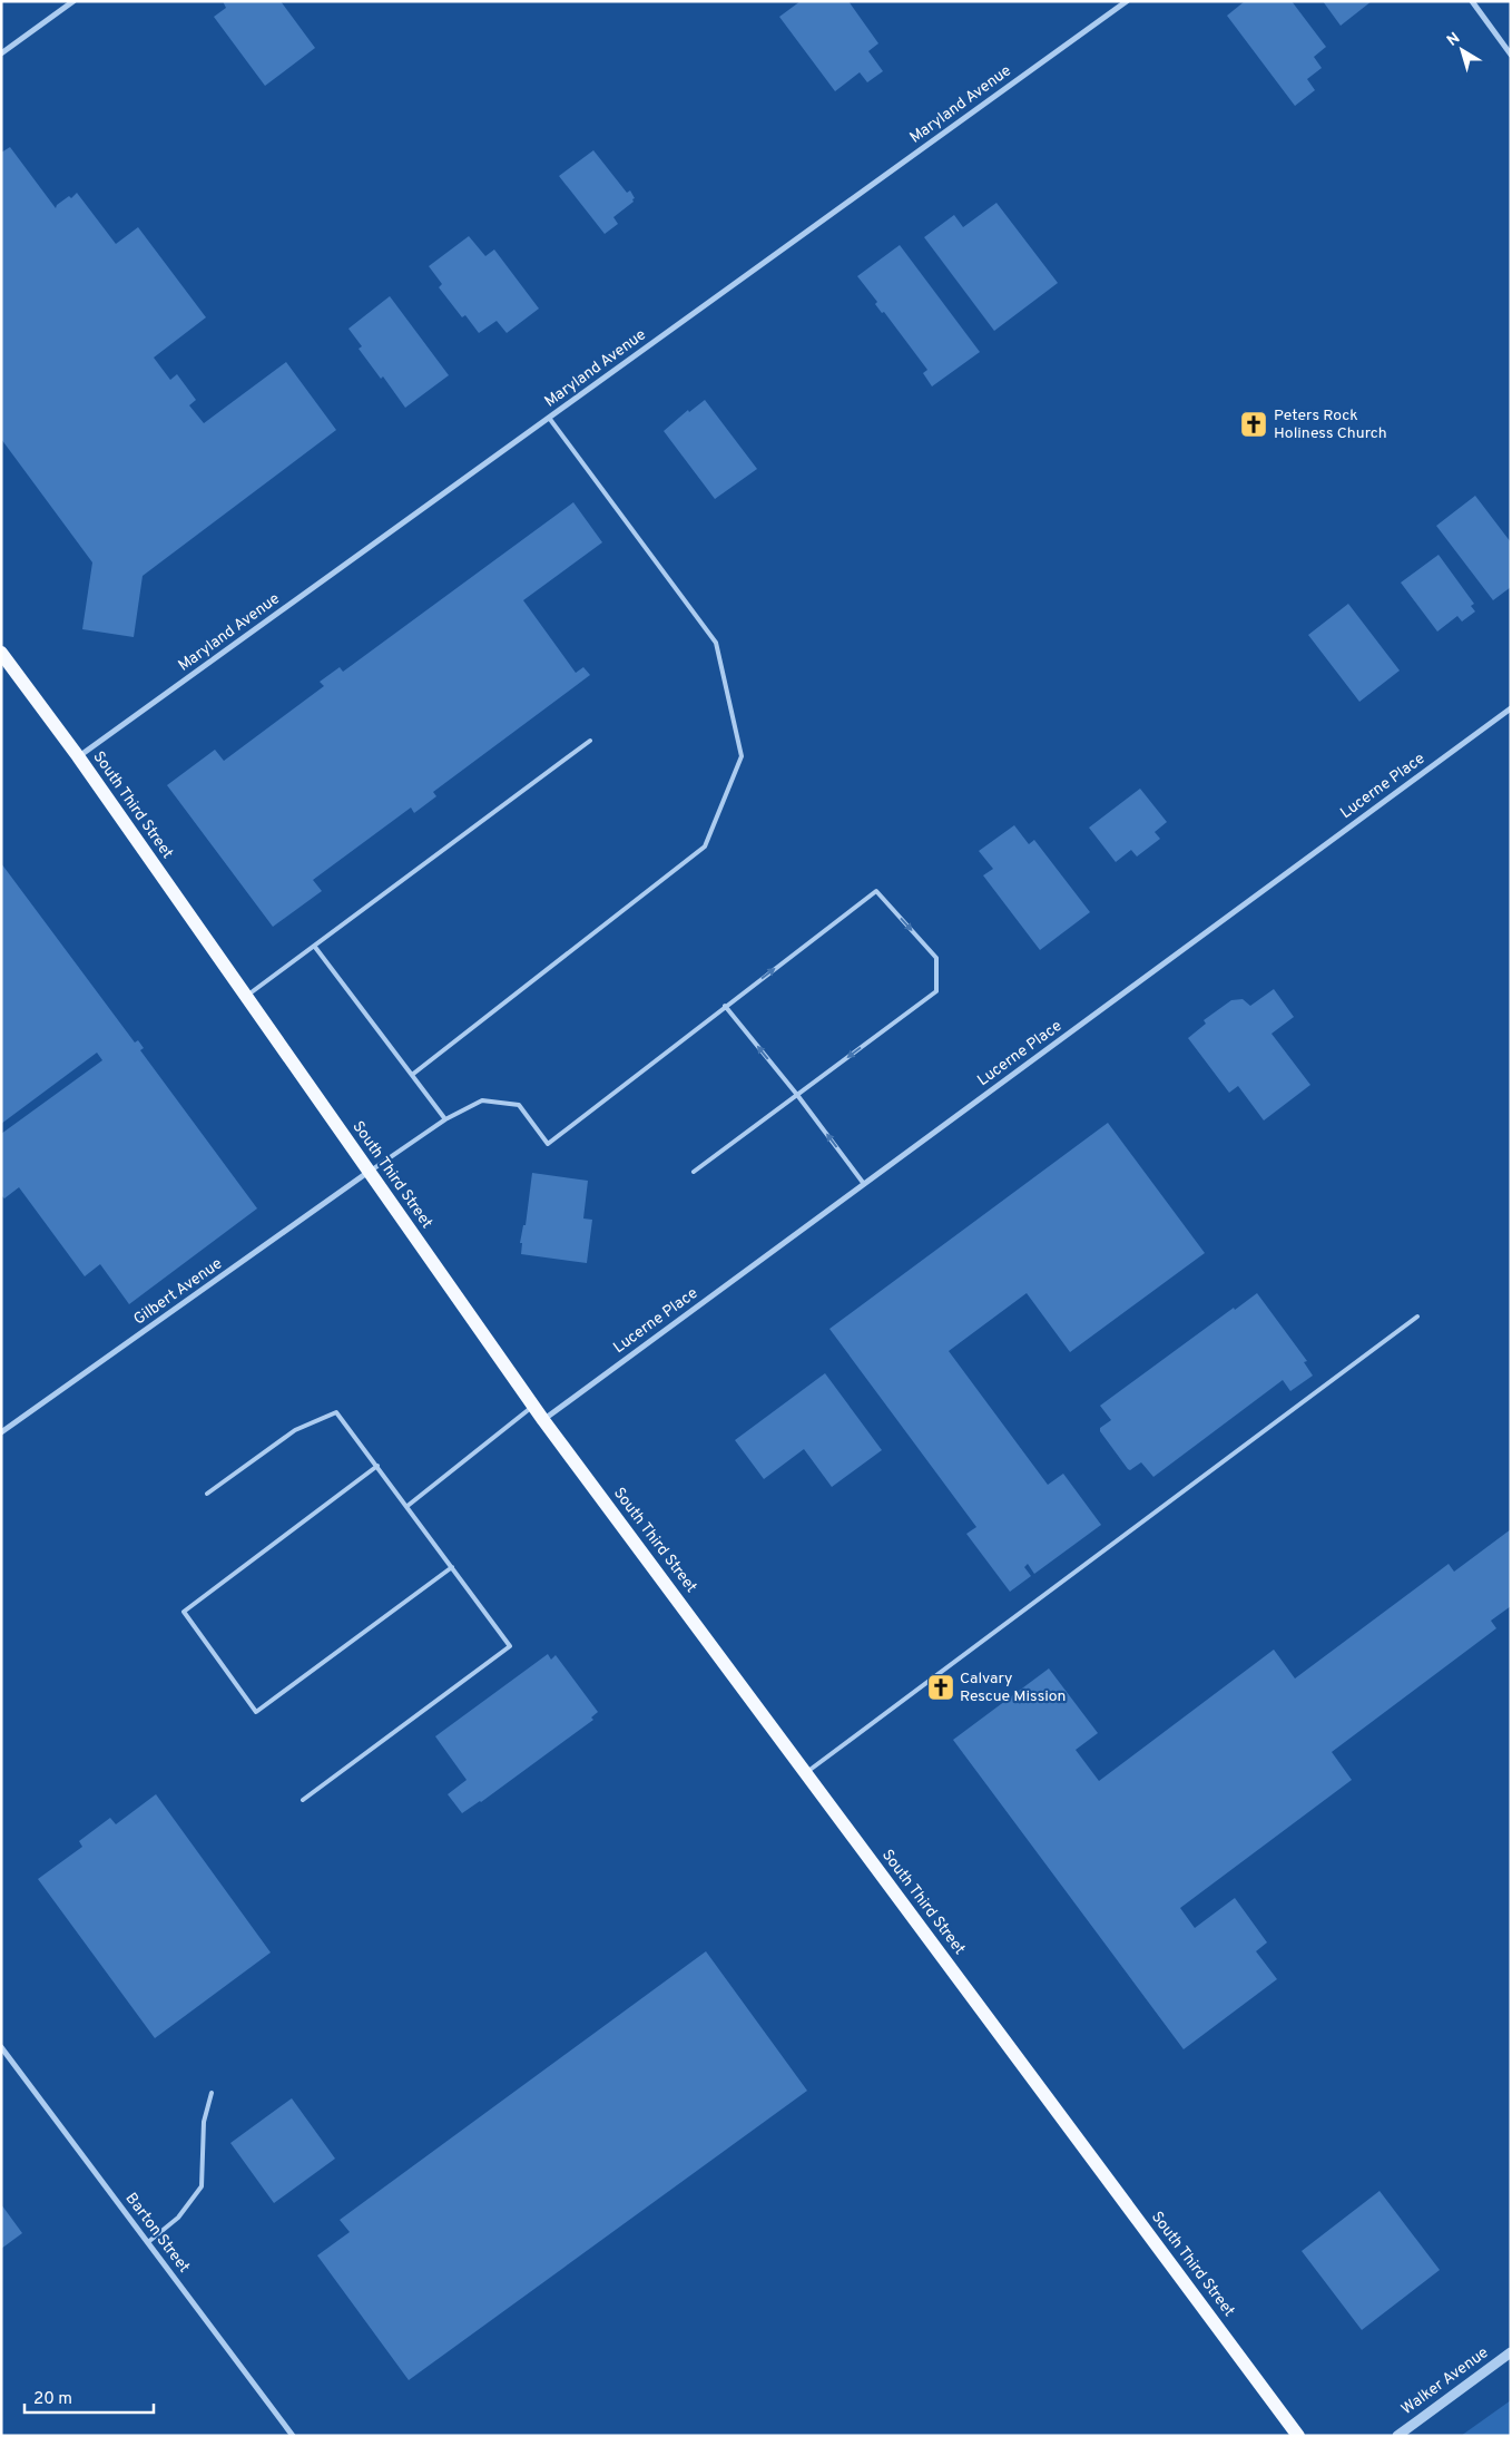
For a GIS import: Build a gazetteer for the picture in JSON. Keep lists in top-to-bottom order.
{
  "streets": {
    "main road": ["South Third Street"],
    "street": [
      "Maryland Avenue",
      "Lucerne Place",
      "Gilbert Avenue",
      "Barton Street",
      "Walker Avenue"
    ]
  },
  "crossings": [
    ["Maryland Avenue", "South Third Street"],
    ["Lucerne Place", "South Third Street"],
    ["South Third Street", "Gilbert Avenue"]
  ],
  "places": {
    "church": ["Peters Rock Holiness Church", "Calvary Rescue Mission"]
  },
  "scale_bar": "20 m",
  "north": "top left"
}
